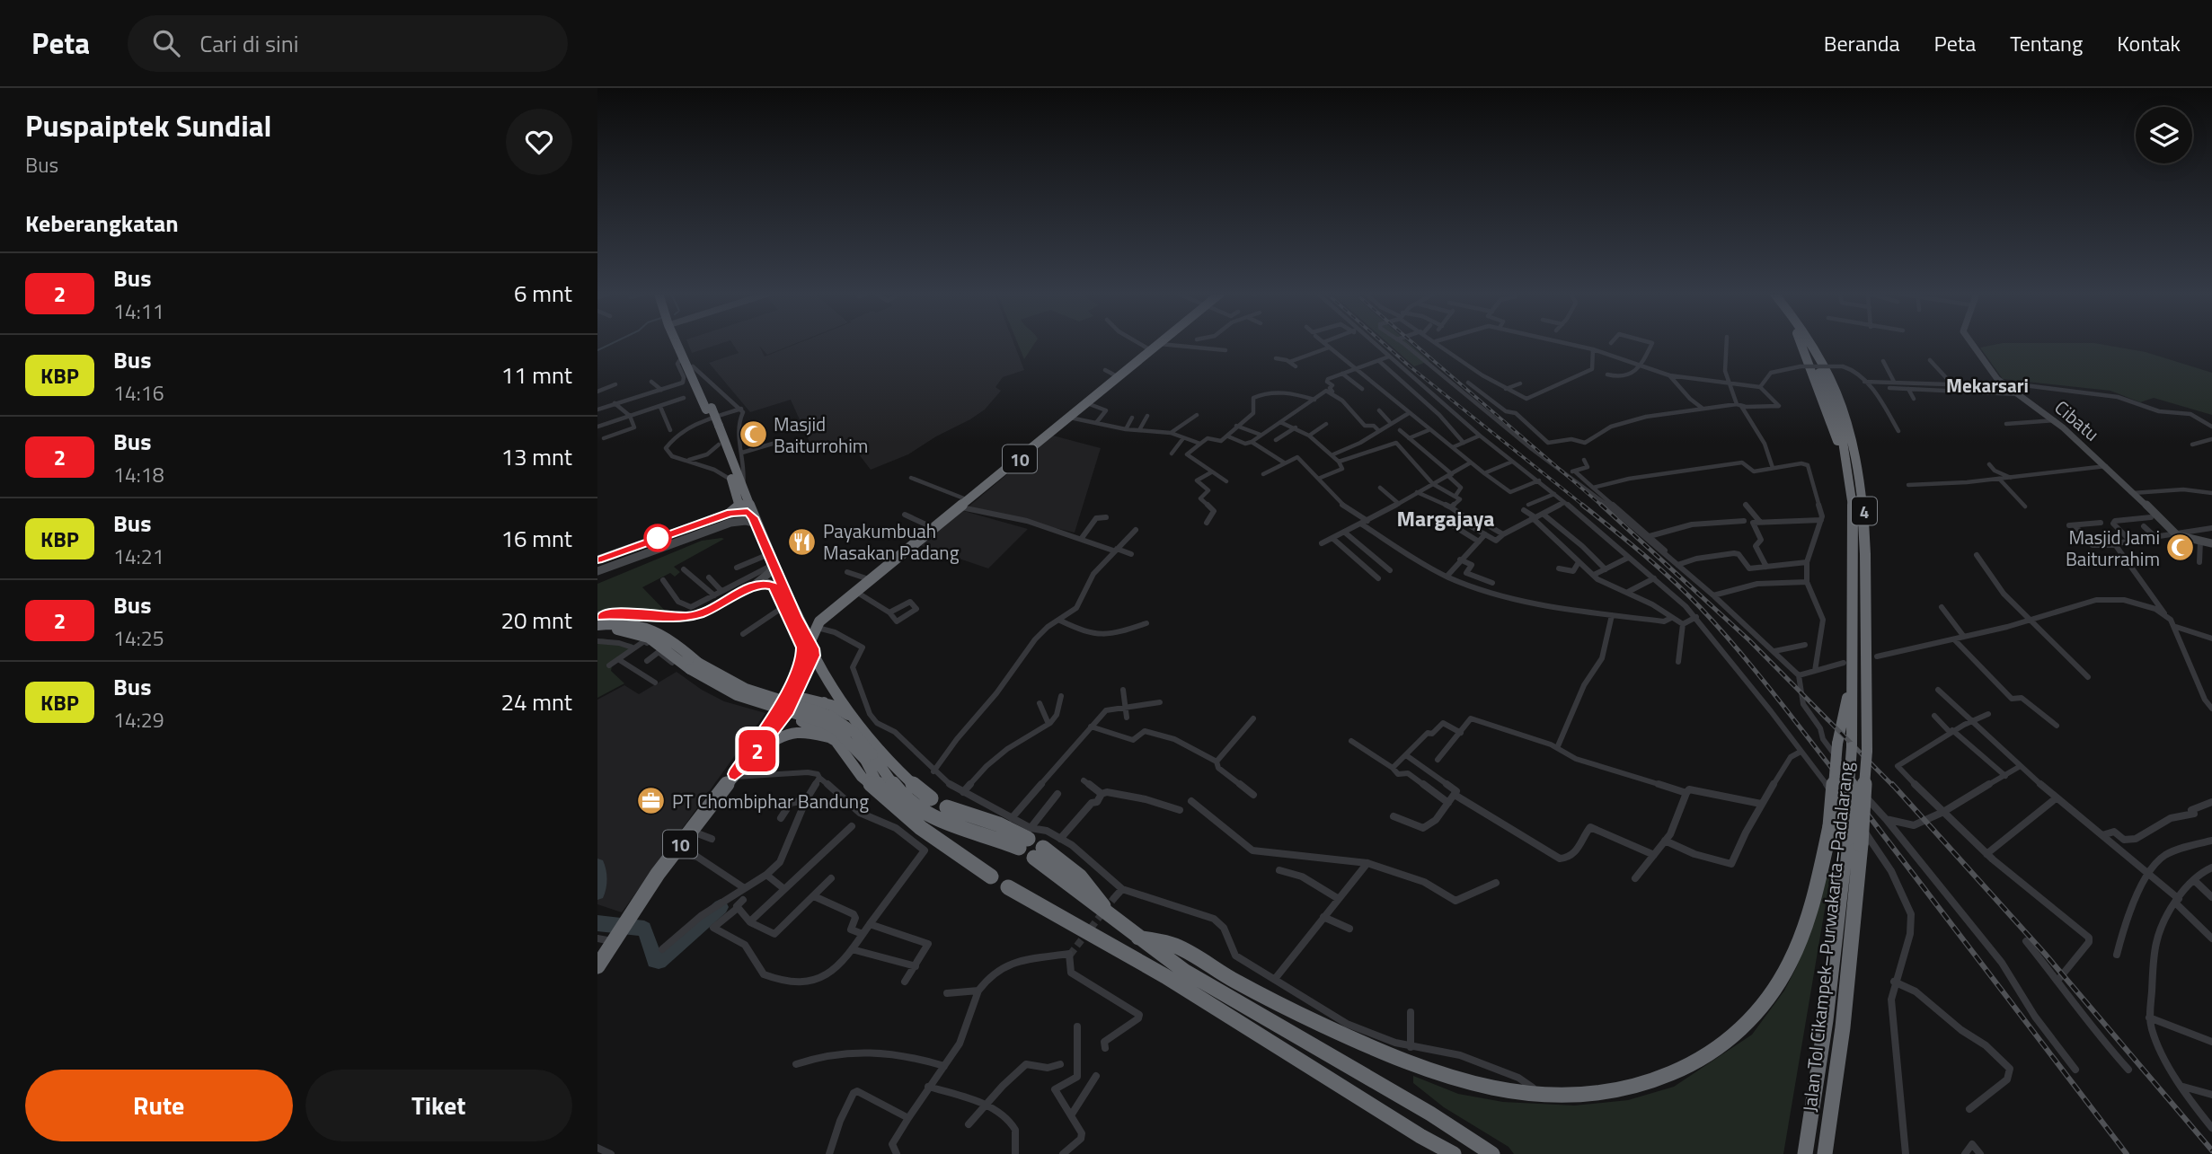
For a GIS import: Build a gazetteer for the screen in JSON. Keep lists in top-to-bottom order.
{
  "streets": {
    "highway": ["10", "4", "Jalan Tol Cikampek–Purwakarta–Padalarang"],
    "street": ["Cibatu"]
  },
  "districts": ["Mekarsari", "Margajaya"],
  "places": {
    "mosque": ["Masjid Baiturrohim", "Masjid Jami Baiturrahim"],
    "restaurant": ["Payakumbuah Masakan Padang"],
    "office": ["PT Chombiphar Bandung"]
  },
  "lines": ["bus line 2"],
  "page": {
    "header": "Peta",
    "search": "Cari di sini",
    "nav": [
      "Beranda",
      "Peta",
      "Tentang",
      "Kontak"
    ],
    "heading": [
      ["Puspaiptek Sundial", "Bus"],
      "Keberangkatan"
    ],
    "on_map": "2",
    "list": [
      {
        "mark": "2",
        "name": "Bus",
        "note": "14:11",
        "value": "6 mnt"
      },
      {
        "mark": "KBP",
        "name": "Bus",
        "note": "14:16",
        "value": "11 mnt"
      },
      {
        "mark": "2",
        "name": "Bus",
        "note": "14:18",
        "value": "13 mnt"
      },
      {
        "mark": "KBP",
        "name": "Bus",
        "note": "14:21",
        "value": "16 mnt"
      },
      {
        "mark": "2",
        "name": "Bus",
        "note": "14:25",
        "value": "20 mnt"
      },
      {
        "mark": "KBP",
        "name": "Bus",
        "note": "14:29",
        "value": "24 mnt"
      }
    ],
    "buttons": ["Rute", "Tiket"]
  }
}
